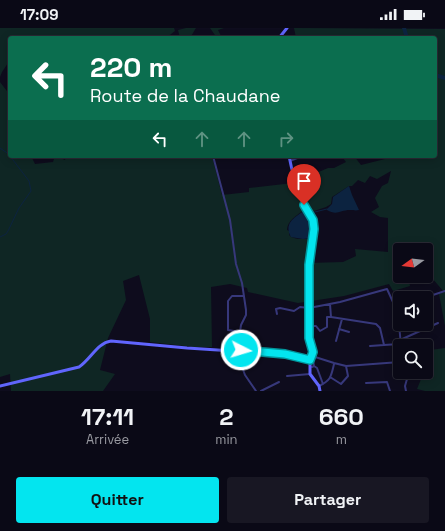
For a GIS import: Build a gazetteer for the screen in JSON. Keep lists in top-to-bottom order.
{
  "north": "left",
  "page": {
    "status": "17:09",
    "turn": ["220 m", "Route de la Chaudane"],
    "eta": [
      "17:11",
      "Arrivée",
      "2",
      "min",
      "660",
      "m"
    ],
    "buttons": ["Quitter", "Partager"]
  }
}
